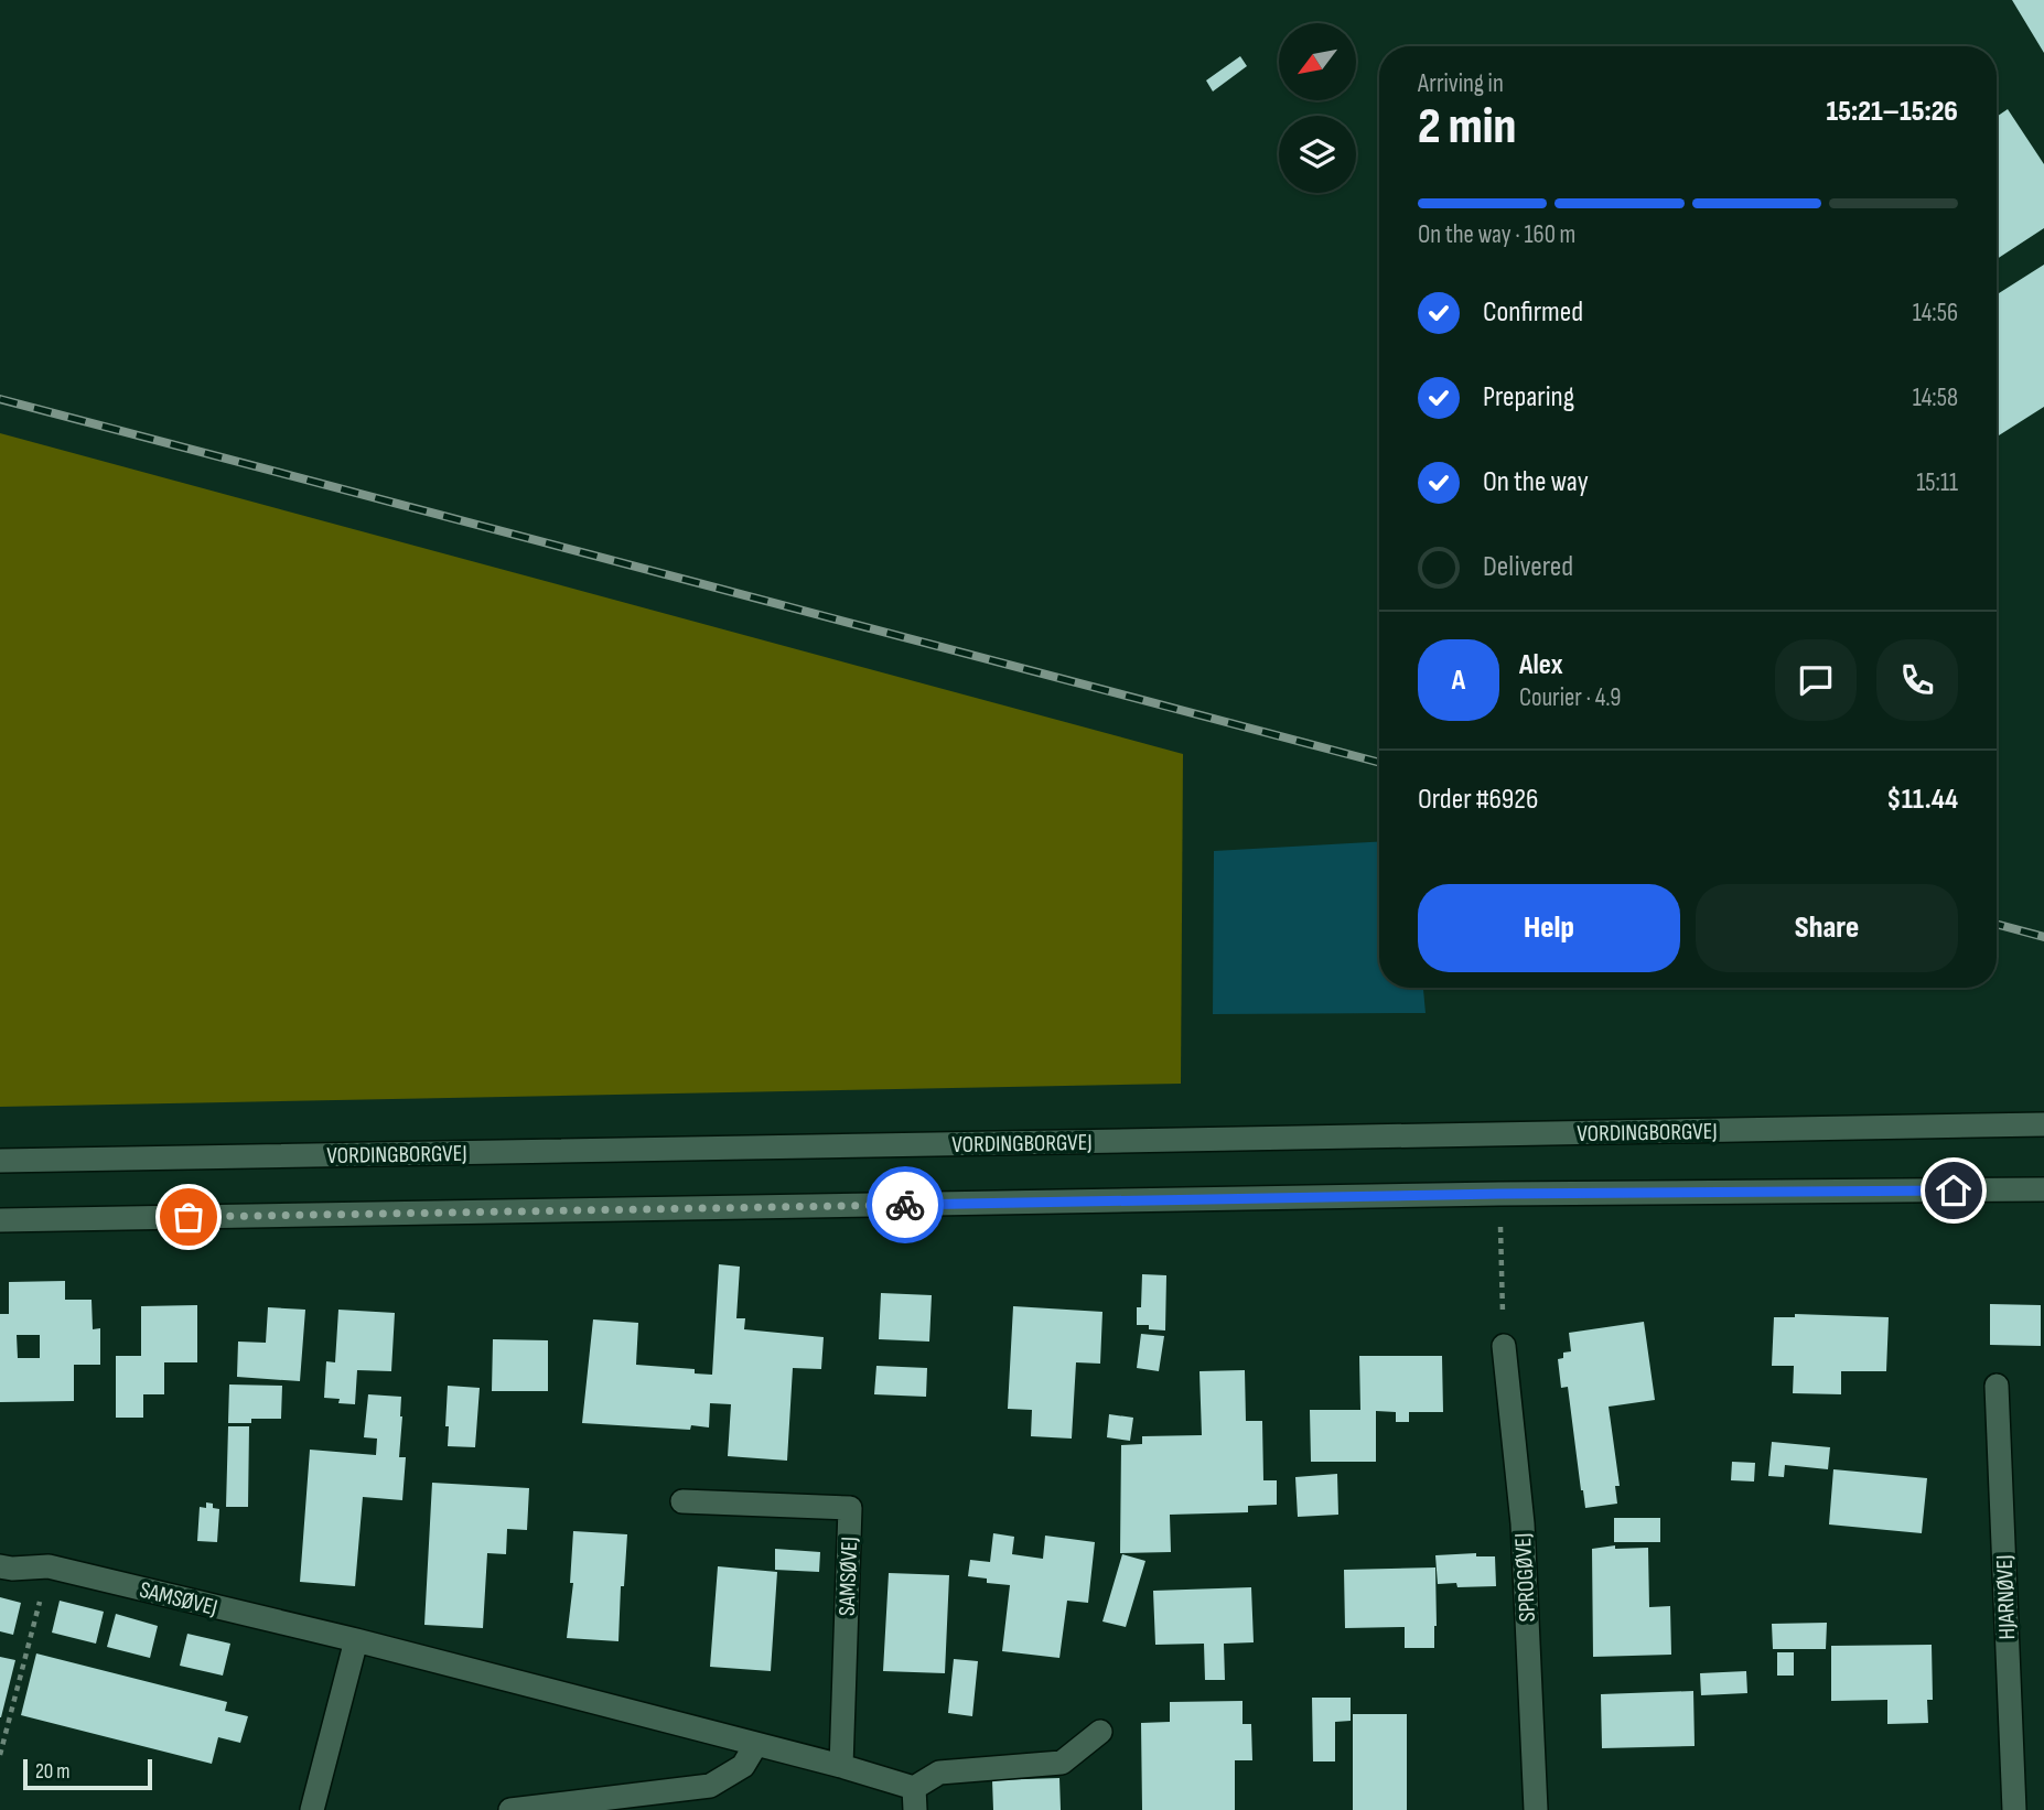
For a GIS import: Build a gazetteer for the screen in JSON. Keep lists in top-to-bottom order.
{
  "streets": {
    "main road": [
      "VORDINGBORGVEJ",
      "SAMSØVEJ",
      "SPROGØVEJ",
      "HJARNØVEJ"
    ]
  },
  "scale_bar": "20 m",
  "north": "bottom left",
  "page": {
    "heading": ["2 min", "Arriving in", "15:21–15:26"],
    "panel": [
      "Alex",
      "Courier · 4.9",
      "Order #6926",
      "$11.44"
    ],
    "bar": "On the way · 160 m",
    "list": [
      ["Confirmed", "14:56"],
      ["Preparing", "14:58"],
      ["On the way", "15:11"],
      "Delivered"
    ],
    "round": "A",
    "buttons": ["Help", "Share"],
    "scale": "20 m"
  }
}
